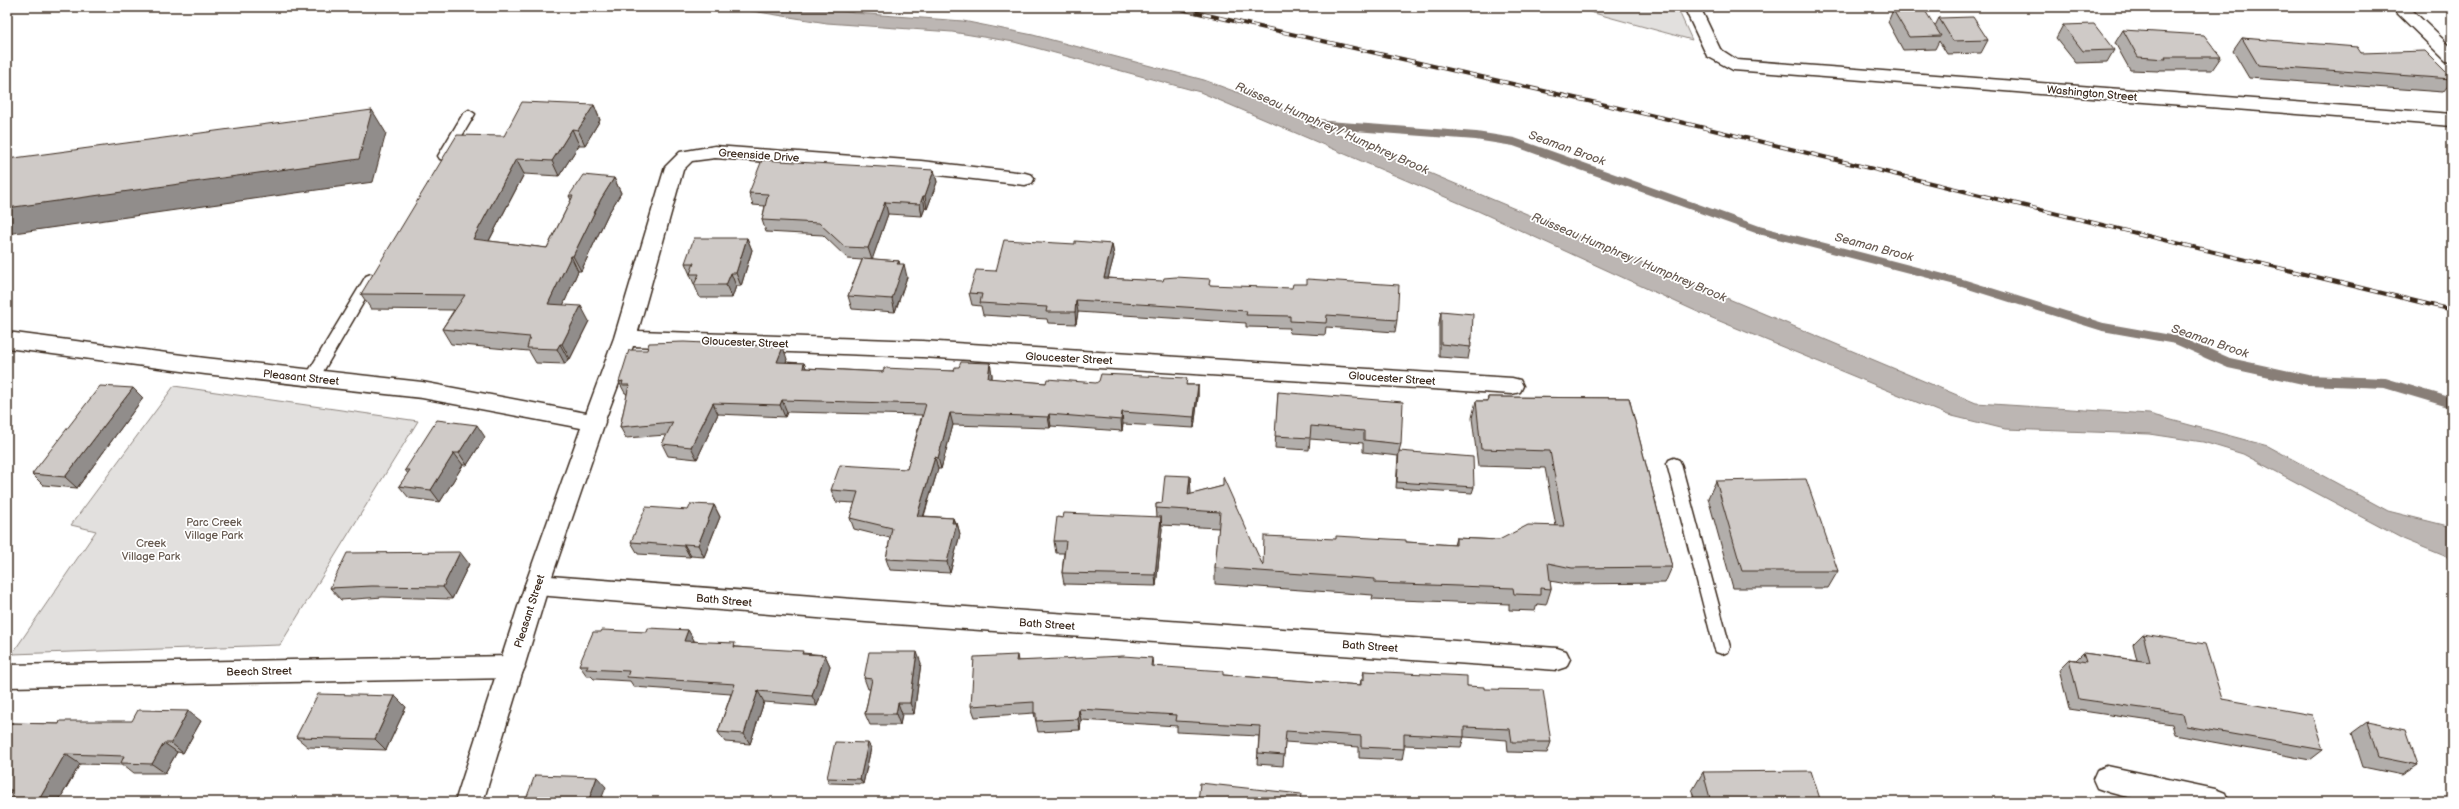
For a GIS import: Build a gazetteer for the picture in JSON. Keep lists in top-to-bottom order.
{
  "streets": {
    "street": [
      "Washington Street",
      "Greenside Drive",
      "Gloucester Street",
      "Pleasant Street",
      "Bath Street",
      "Beech Street"
    ]
  },
  "crossings": [
    ["Greenside Drive", "Gloucester Street"],
    ["Greenside Drive", "Pleasant Street"],
    ["Gloucester Street", "Pleasant Street"],
    ["Pleasant Street", "Bath Street"],
    ["Pleasant Street", "Beech Street"]
  ],
  "water": ["Ruisseau Humphrey / Humphrey Brook", "Seaman Brook"],
  "parks": ["Parc Creek Village Park", "Creek Village Park"]
}
